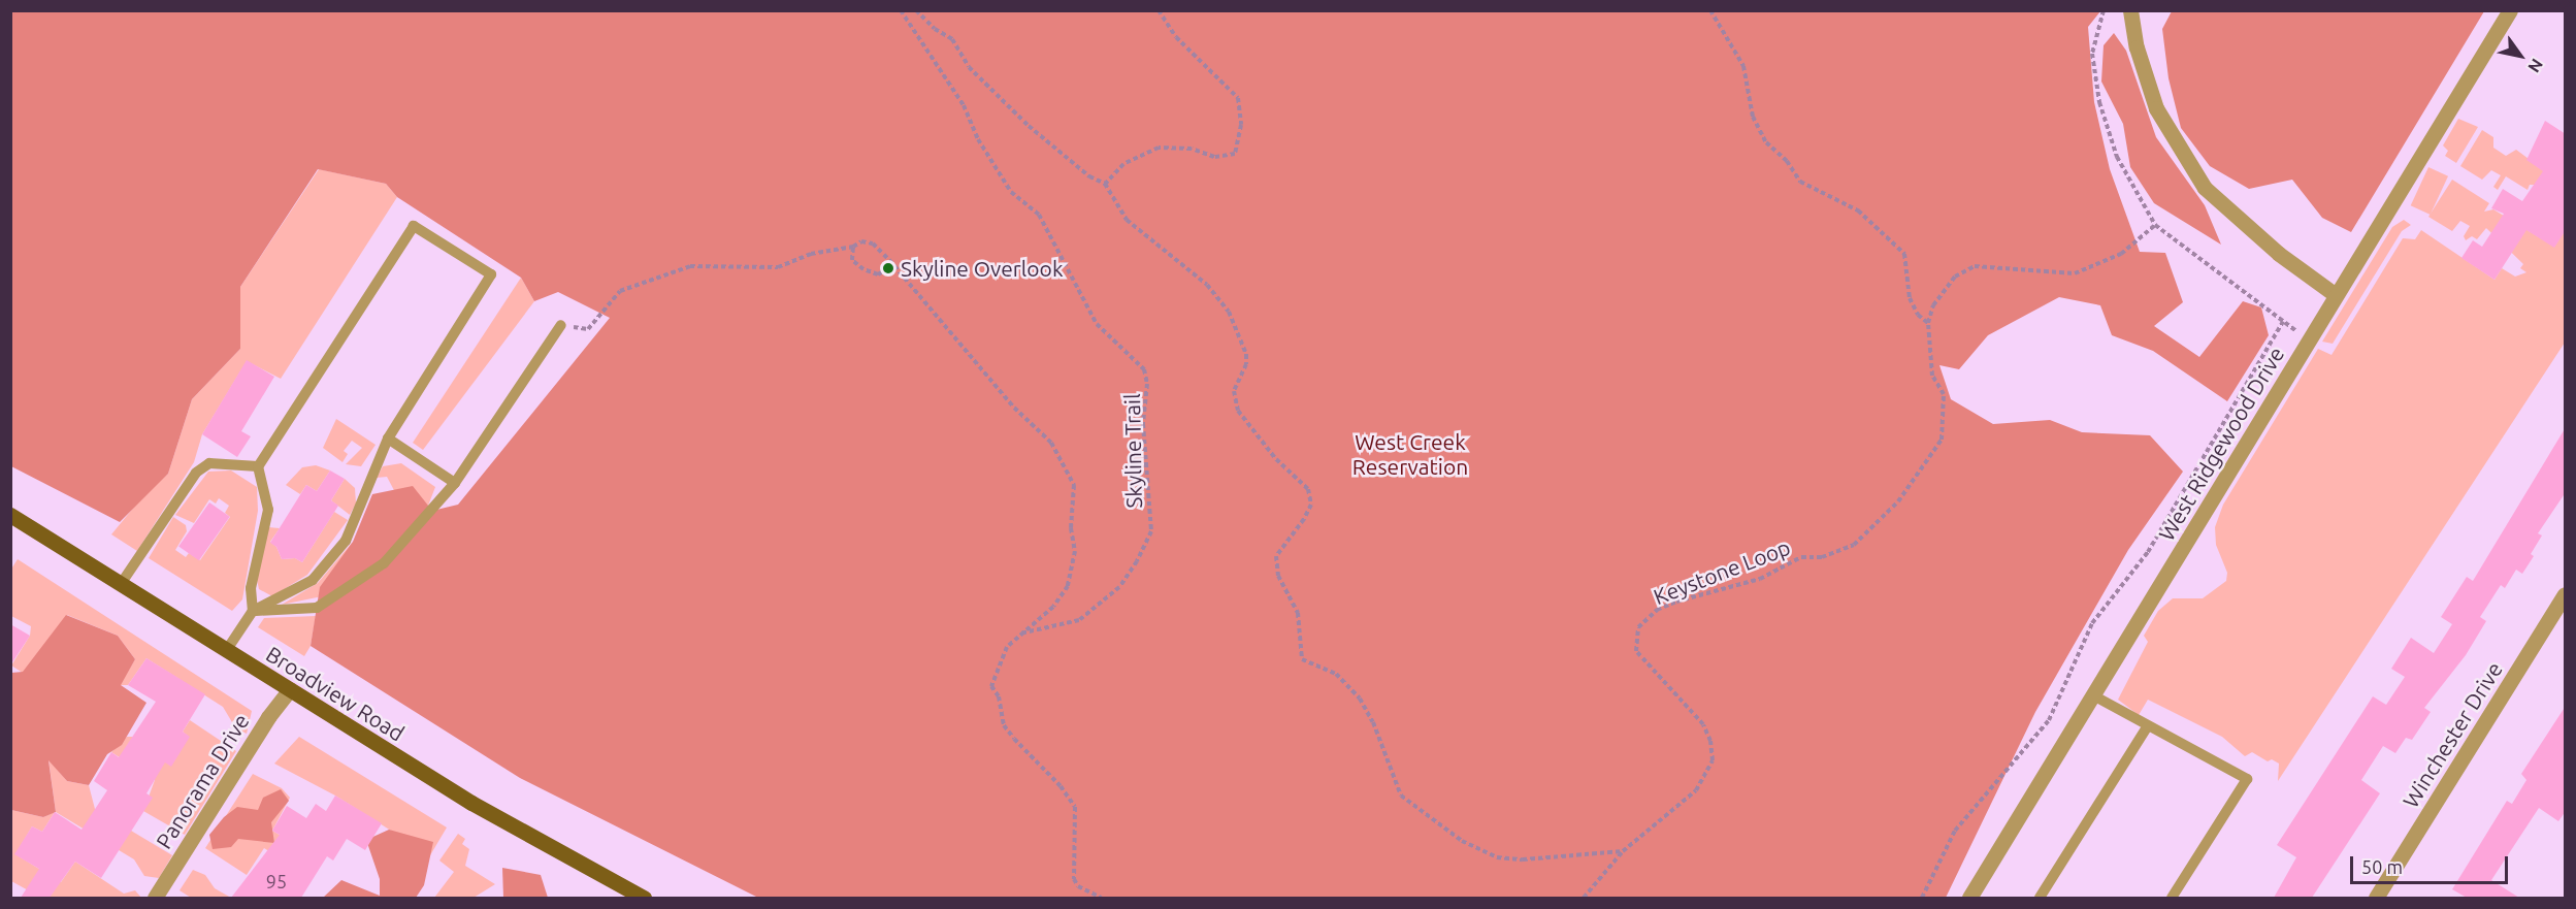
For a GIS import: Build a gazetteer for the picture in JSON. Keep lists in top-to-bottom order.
{
  "streets": {
    "main road": ["Broadview Road"],
    "street": ["West Ridgewood Drive", "Winchester Drive", "Panorama Drive"],
    "path": ["Skyline Trail", "Keystone Loop"]
  },
  "crossings": [
    ["Broadview Road", "Panorama Drive"]
  ],
  "parks": ["West Creek Reservation"],
  "places": ["Skyline Overlook"],
  "house_numbers": ["95"],
  "scale_bar": "50 m",
  "north": "bottom right"
}
